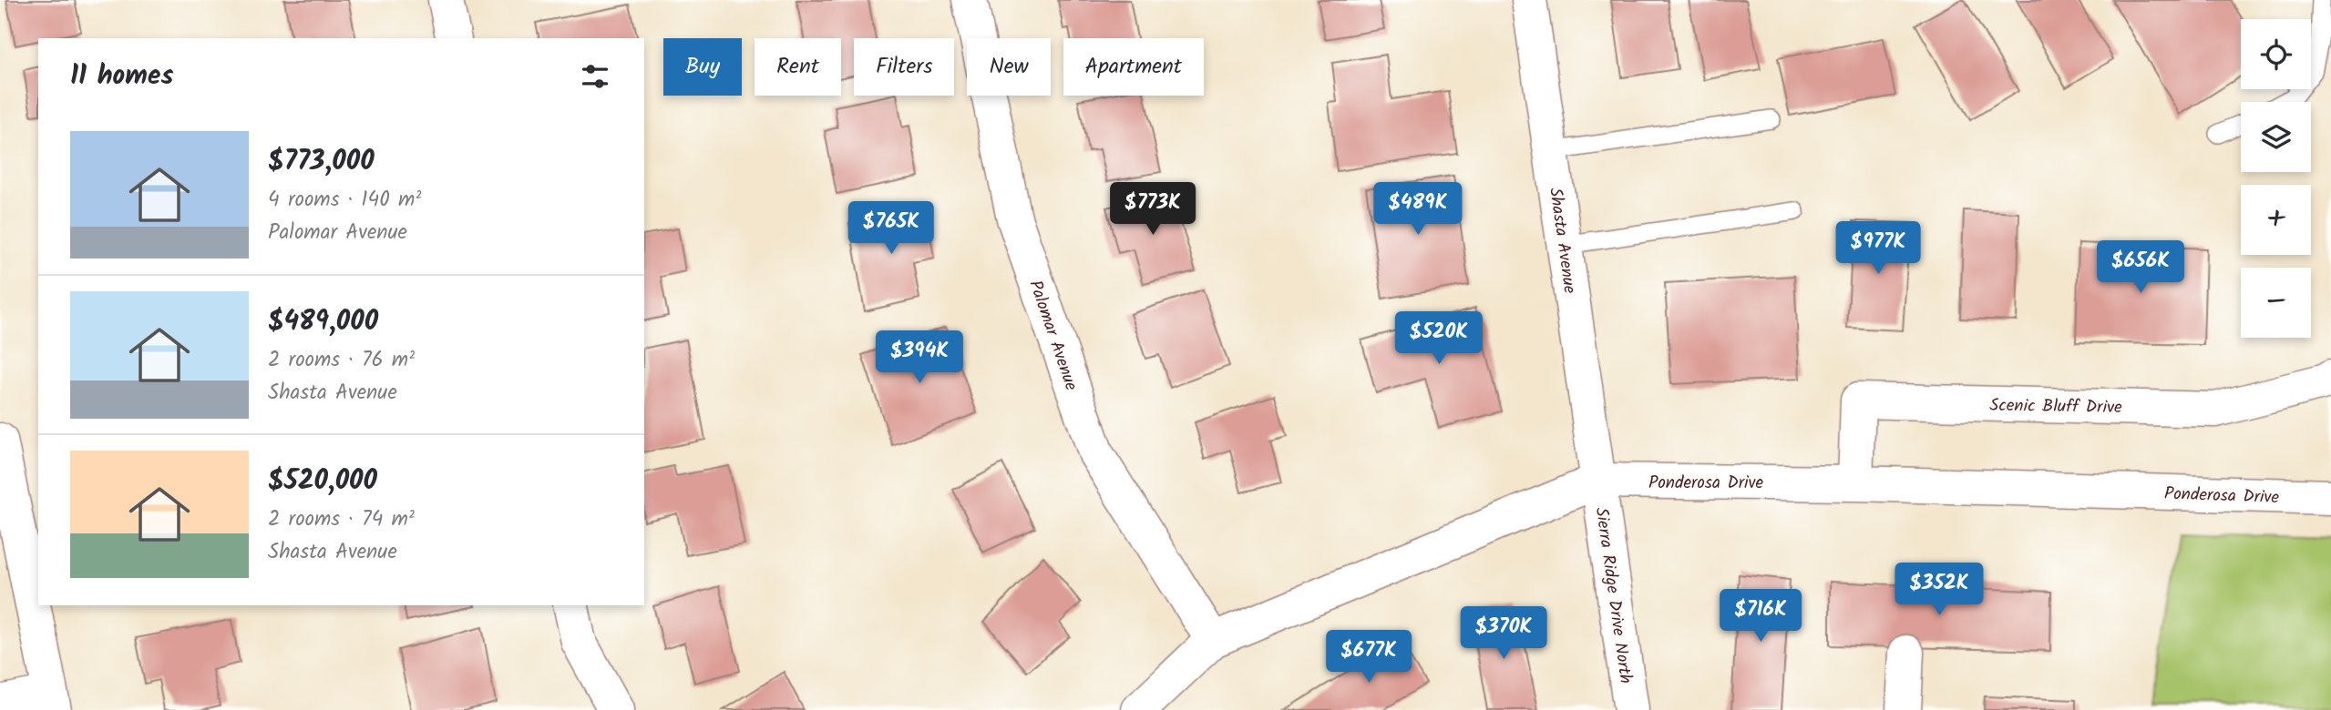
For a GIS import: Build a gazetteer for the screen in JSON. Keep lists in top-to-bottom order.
{
  "streets": {
    "street": [
      "Shasta Avenue",
      "Palomar Avenue",
      "Scenic Bluff Drive",
      "Ponderosa Drive",
      "Sierra Ridge Drive North"
    ]
  },
  "crossings": [
    ["Shasta Avenue", "Ponderosa Drive"],
    ["Shasta Avenue", "Sierra Ridge Drive North"],
    ["Palomar Avenue", "Ponderosa Drive"],
    ["Scenic Bluff Drive", "Ponderosa Drive"],
    ["Ponderosa Drive", "Sierra Ridge Drive North"]
  ],
  "page": {
    "map_buttons": ["+", "−"],
    "chip": [
      "Buy",
      "Rent",
      "Filters",
      "New",
      "Apartment"
    ],
    "heading": "11 homes",
    "list": [
      {
        "name": "$773,000",
        "note": "4 rooms · 140 m² · Palomar Avenue"
      },
      {
        "name": "$489,000",
        "note": "2 rooms · 76 m² · Shasta Avenue"
      },
      {
        "name": "$520,000",
        "note": "2 rooms · 74 m² · Shasta Avenue"
      }
    ],
    "price": [
      "$773K",
      "$489K",
      "$765K",
      "$977K",
      "$656K",
      "$520K",
      "$394K",
      "$352K",
      "$716K",
      "$370K",
      "$677K"
    ]
  }
}
